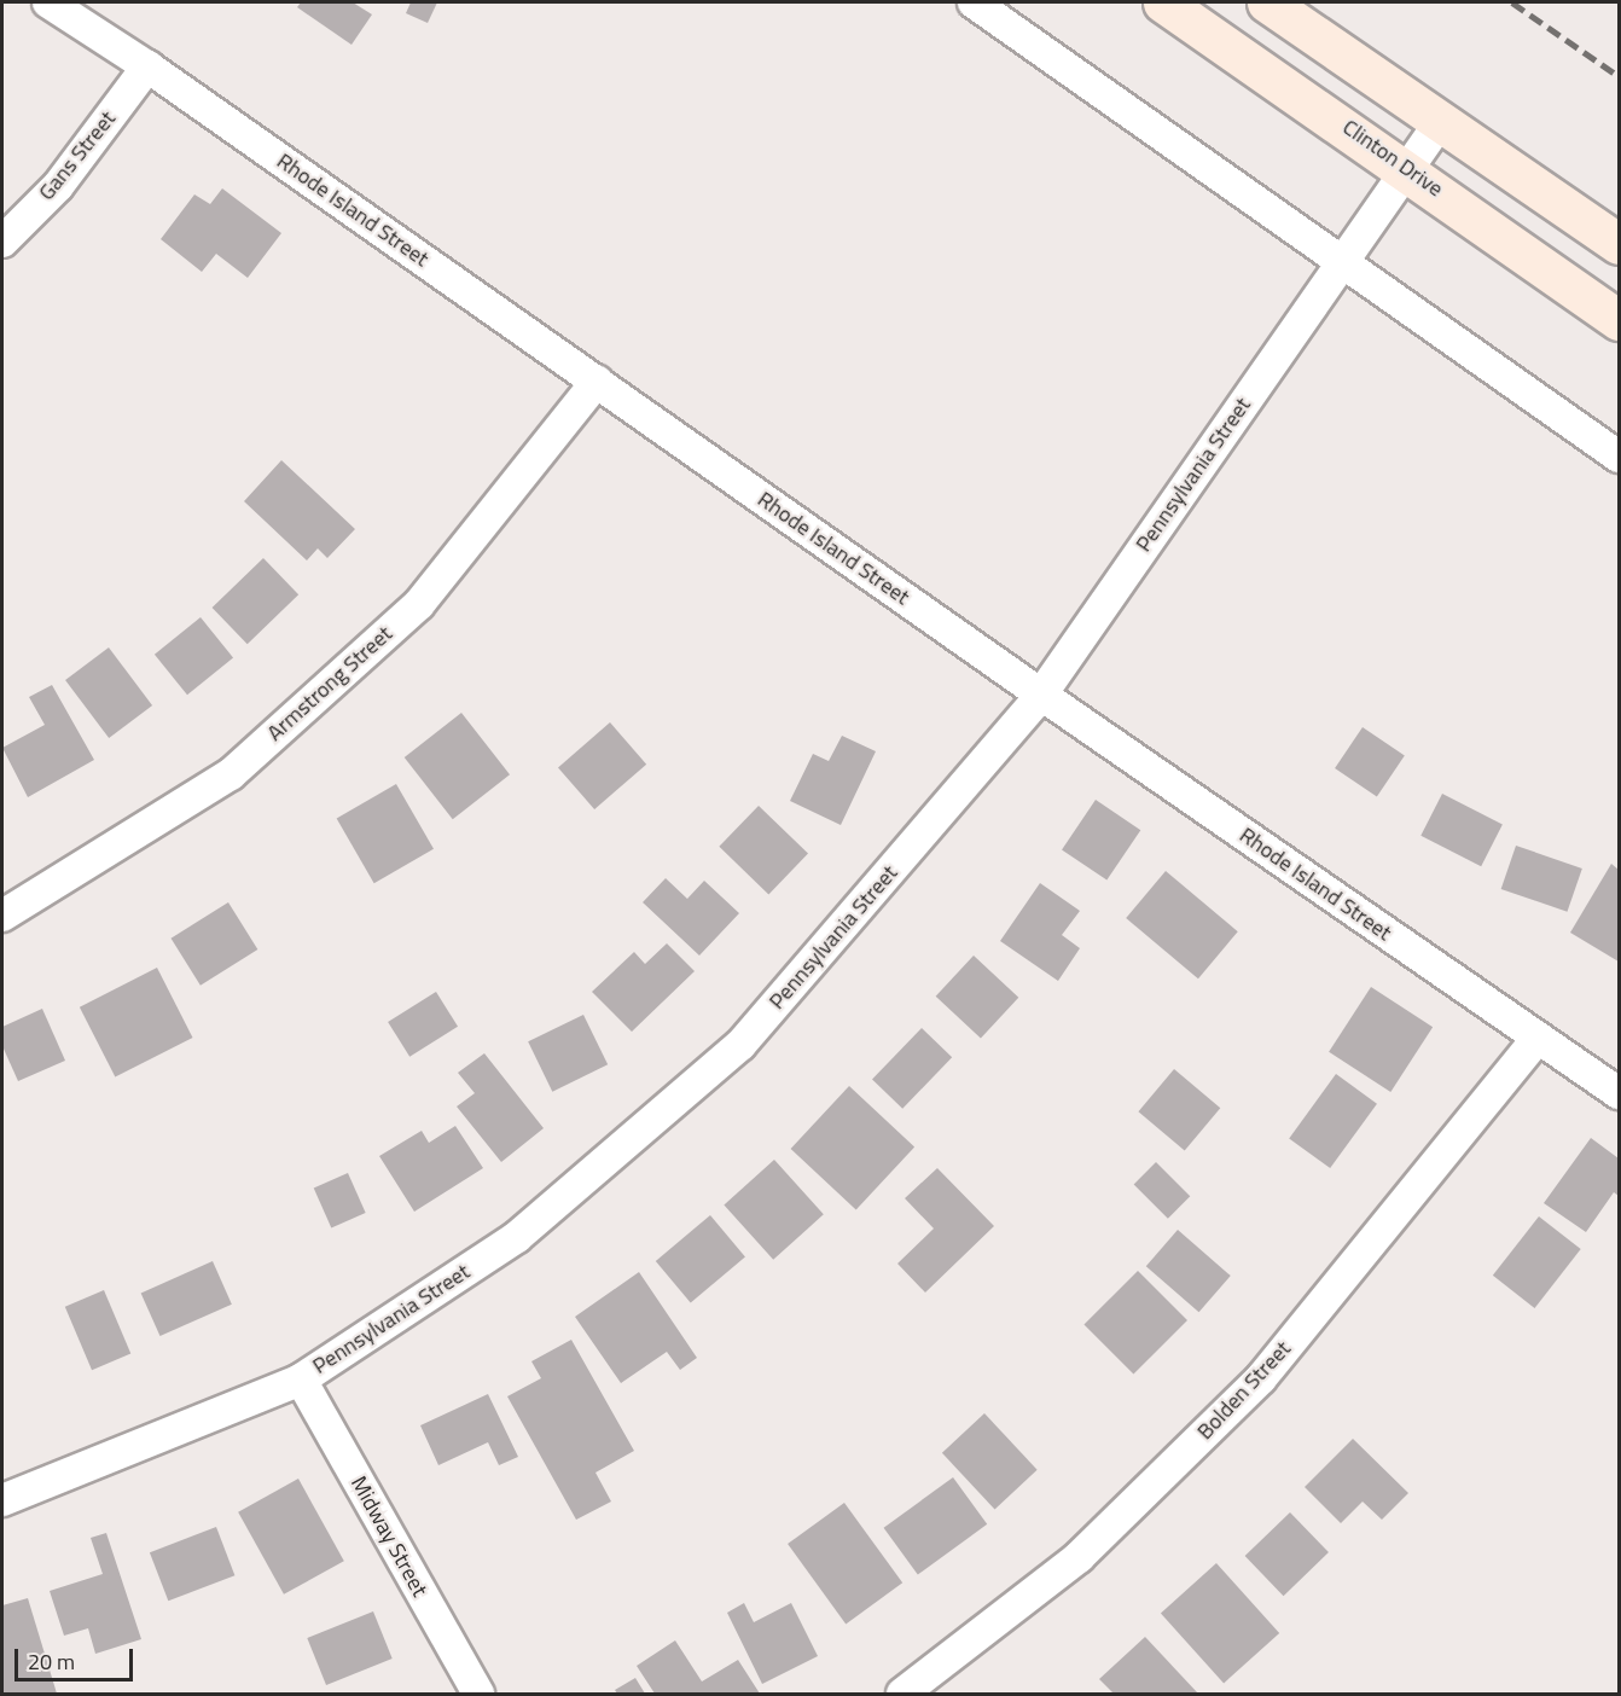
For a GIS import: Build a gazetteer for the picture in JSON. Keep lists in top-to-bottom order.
{
  "streets": {
    "main road": ["Clinton Drive"],
    "street": [
      "Gans Street",
      "Rhode Island Street",
      "Pennsylvania Street",
      "Armstrong Street",
      "Bolden Street",
      "Midway Street"
    ]
  },
  "crossings": [
    ["Gans Street", "Rhode Island Street"],
    ["Clinton Drive", "Pennsylvania Street"],
    ["Rhode Island Street", "Pennsylvania Street"],
    ["Rhode Island Street", "Armstrong Street"],
    ["Rhode Island Street", "Bolden Street"],
    ["Pennsylvania Street", "Midway Street"]
  ],
  "scale_bar": "20 m"
}
